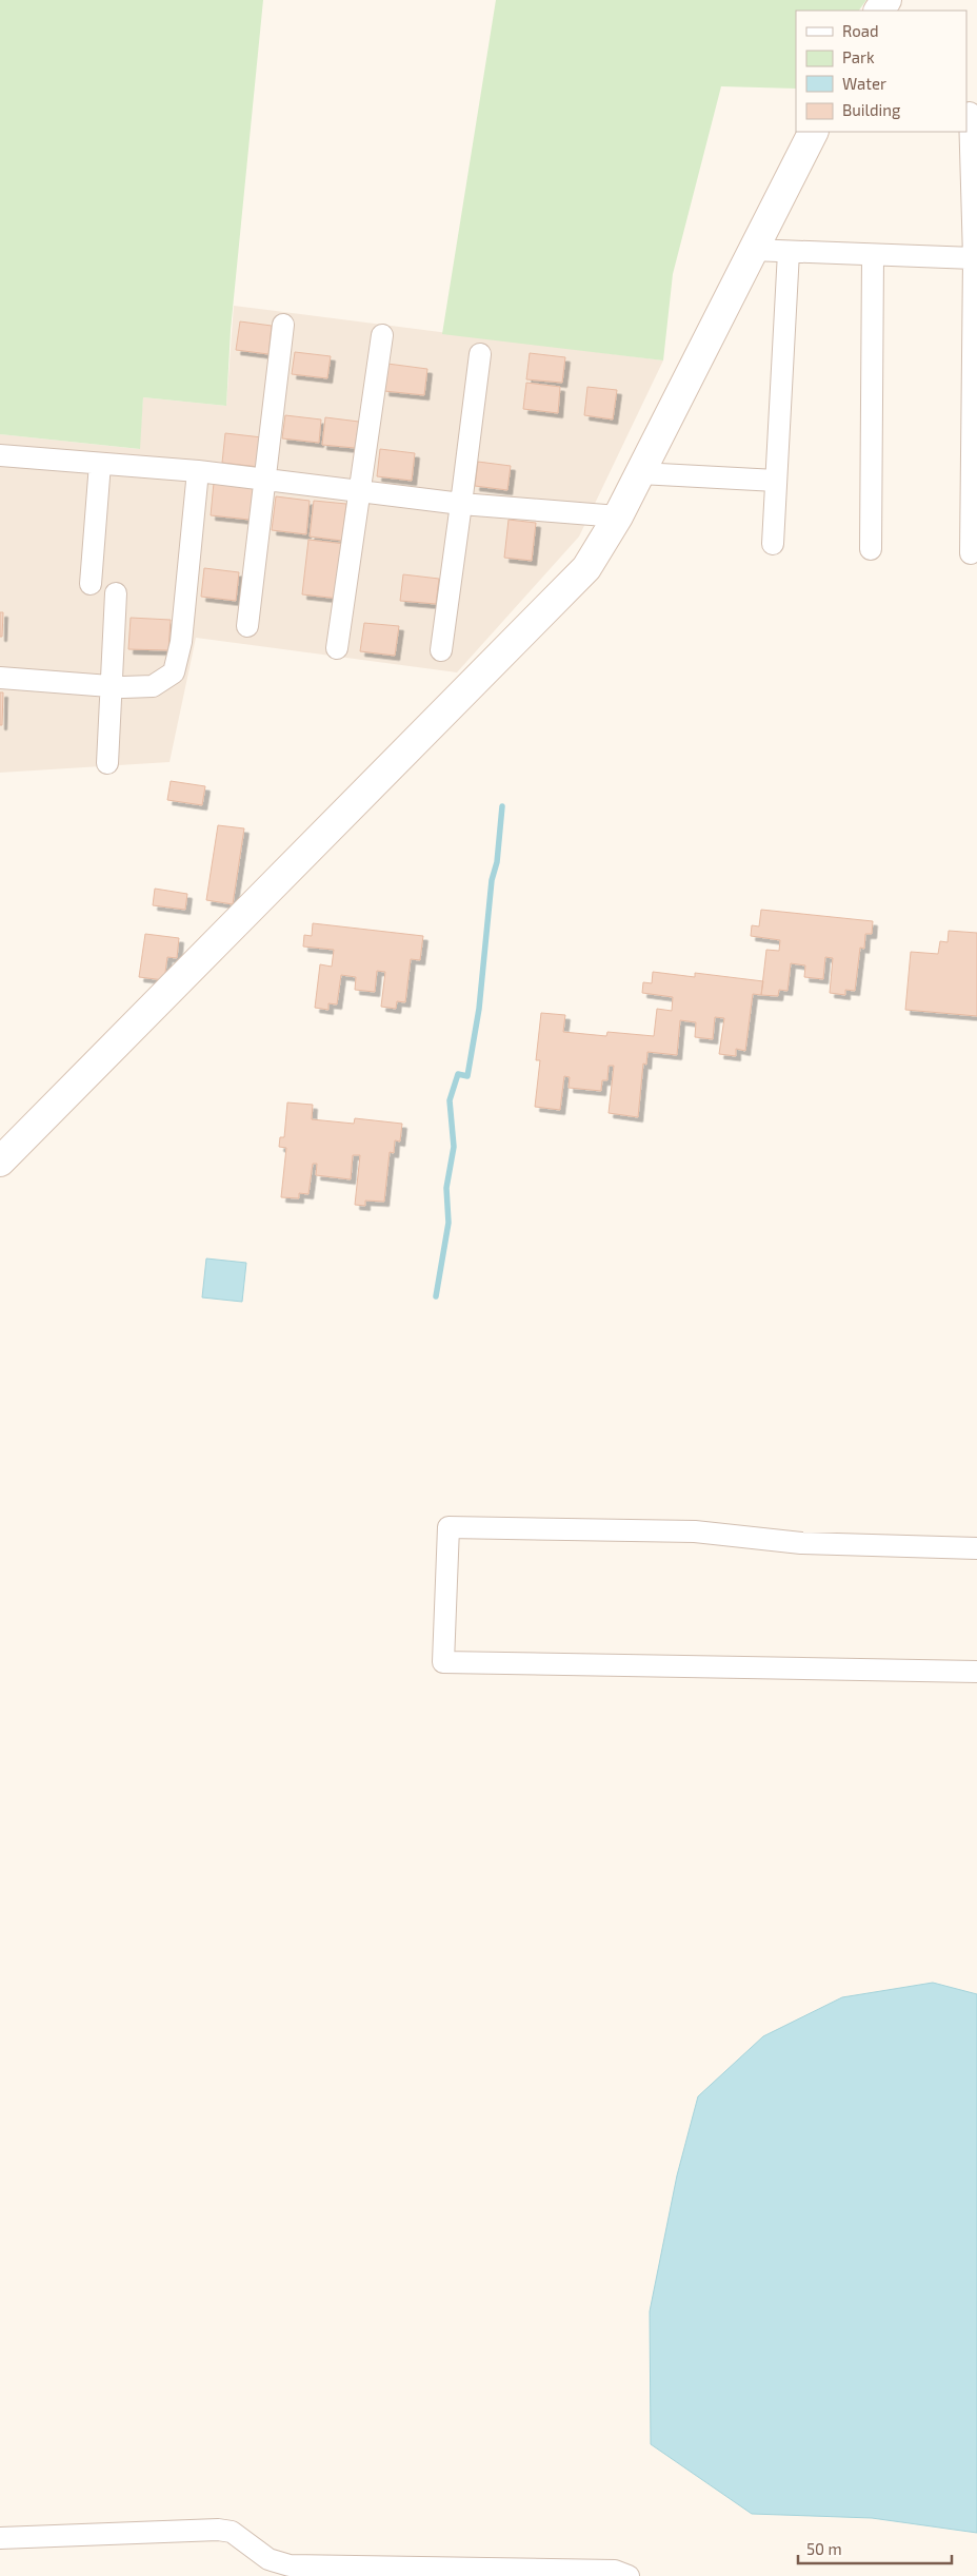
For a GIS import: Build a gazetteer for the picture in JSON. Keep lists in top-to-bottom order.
{
  "legend": [
    "Road",
    "Park",
    "Water",
    "Building"
  ],
  "scale_bar": "50 m"
}
